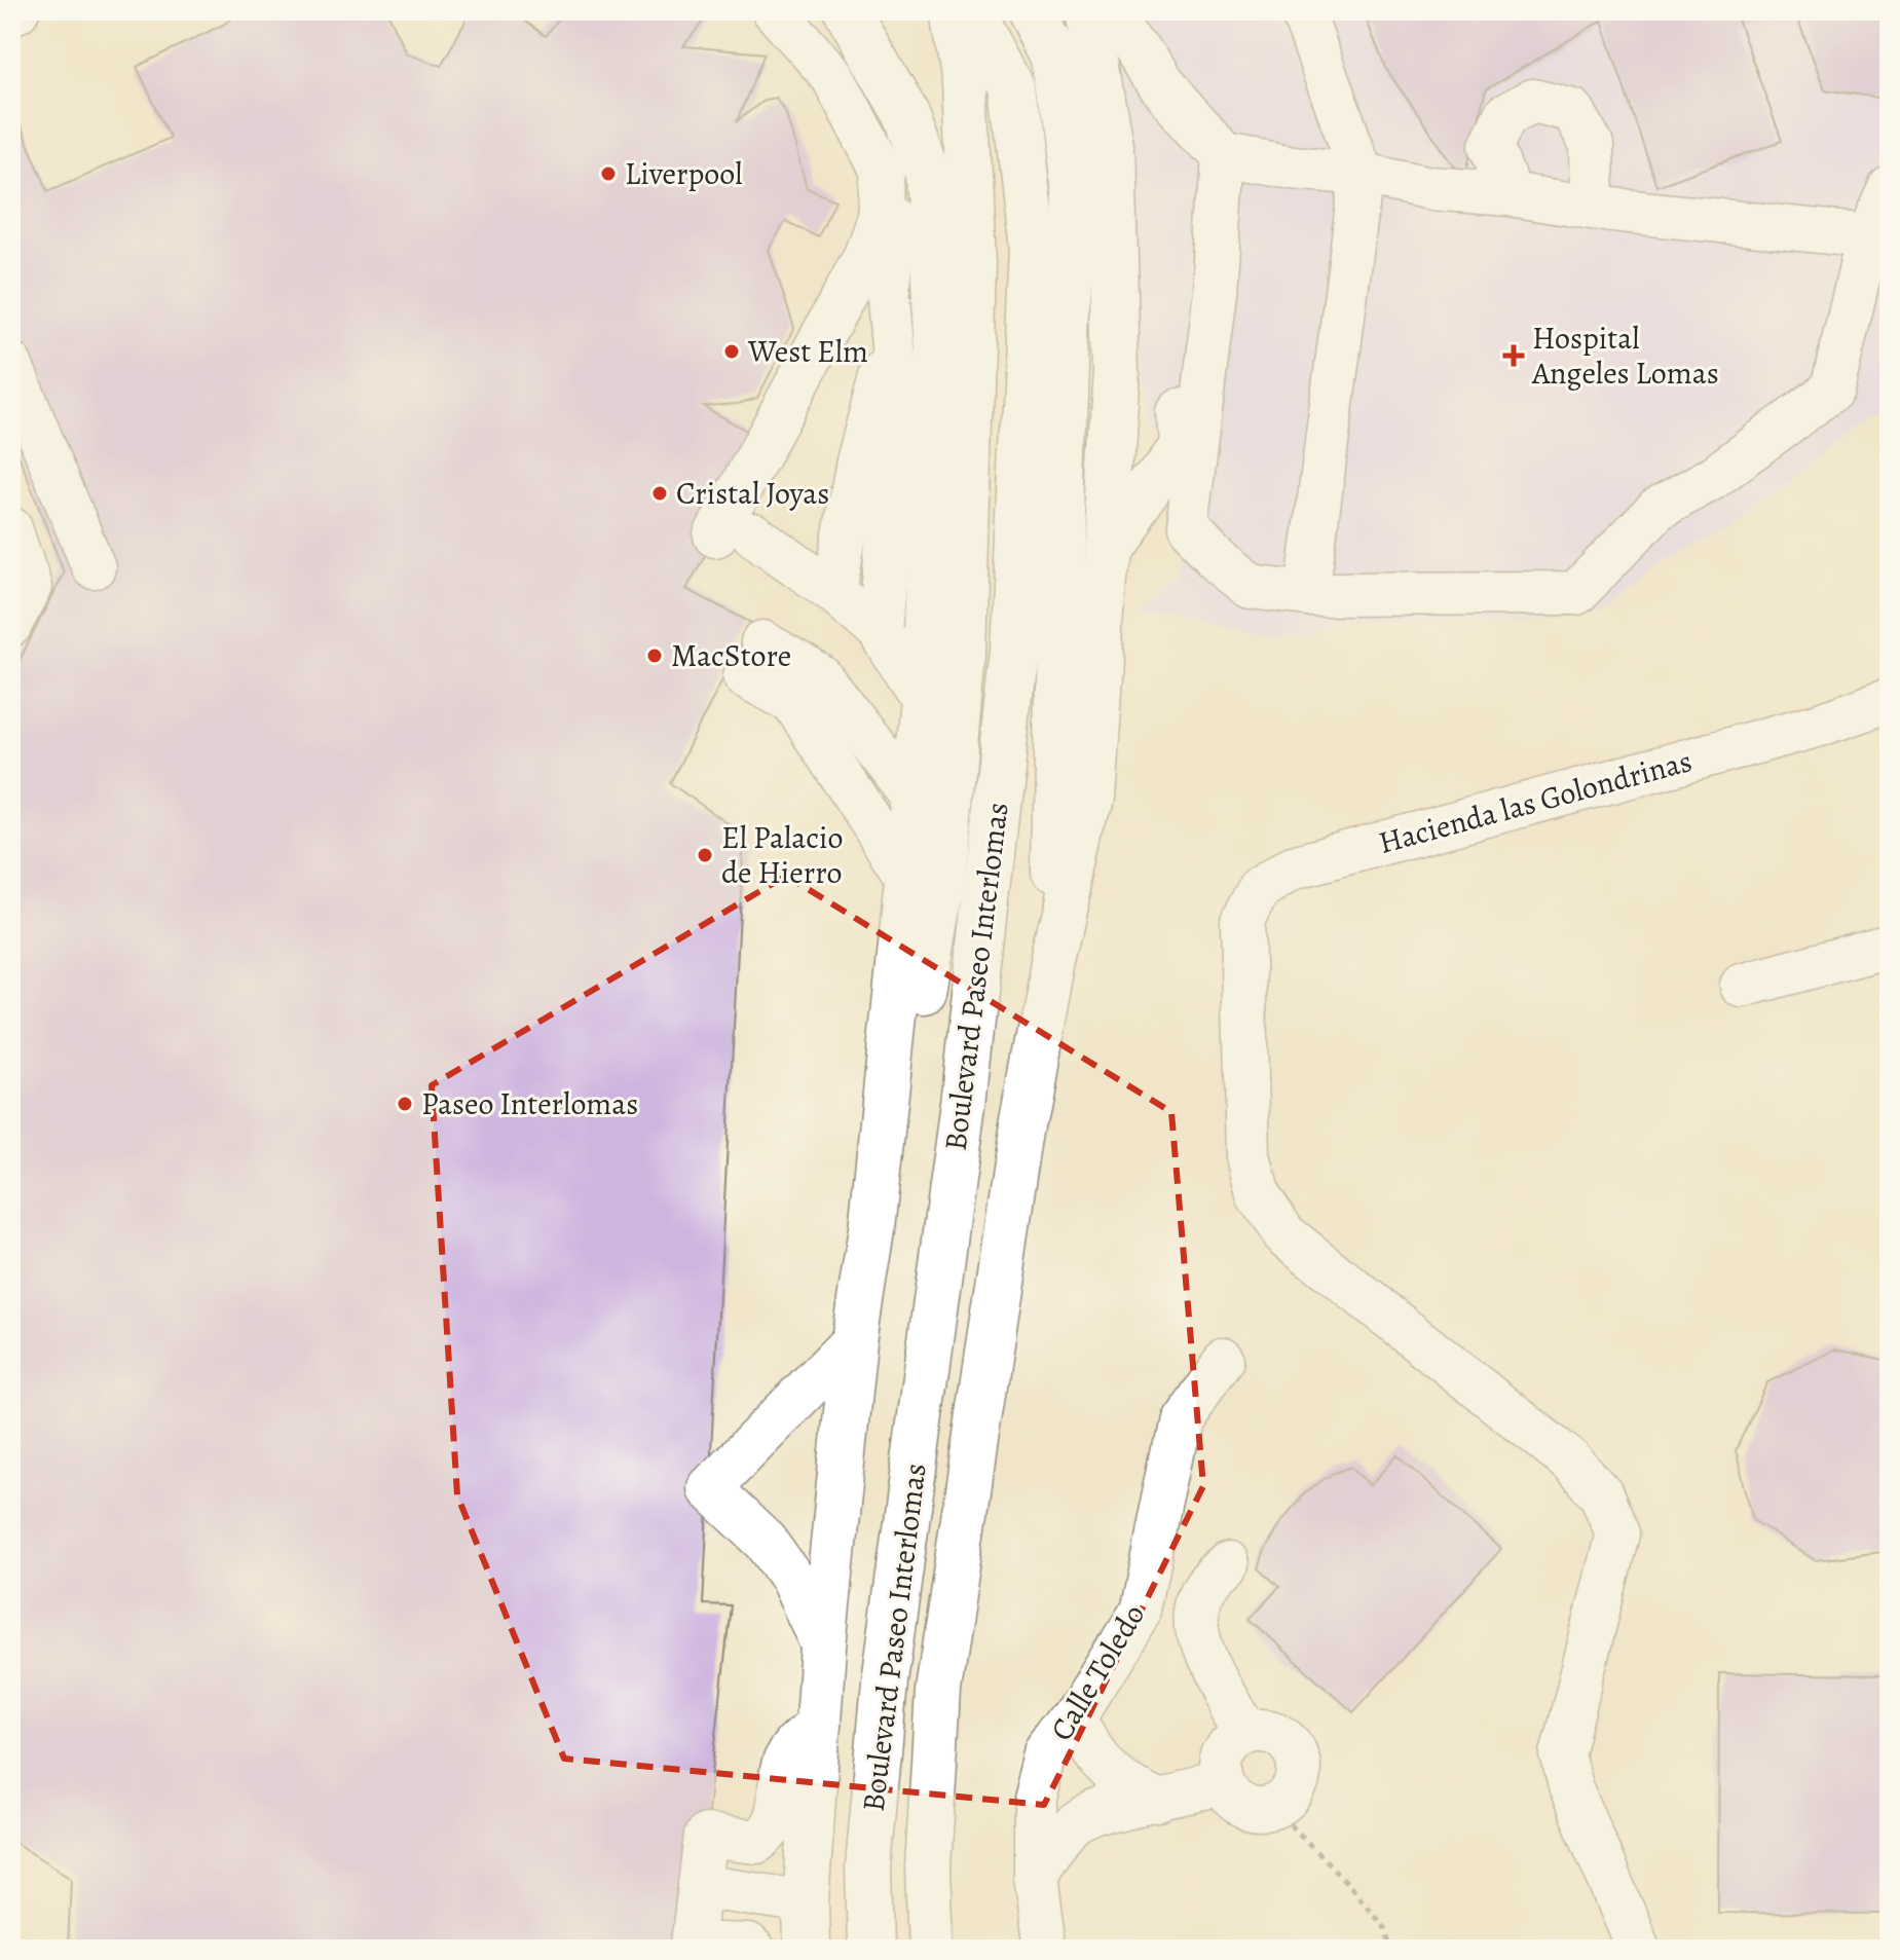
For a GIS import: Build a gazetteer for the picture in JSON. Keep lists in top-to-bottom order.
{
  "streets": {
    "main road": ["Boulevard Paseo Interlomas"],
    "street": ["Hacienda las Golondrinas", "Calle Toledo"]
  },
  "places": {
    "other": [
      "Liverpool",
      "West Elm",
      "Cristal Joyas",
      "MacStore",
      "El Palacio de Hierro",
      "Paseo Interlomas"
    ],
    "health": ["Hospital Angeles Lomas"]
  }
}
